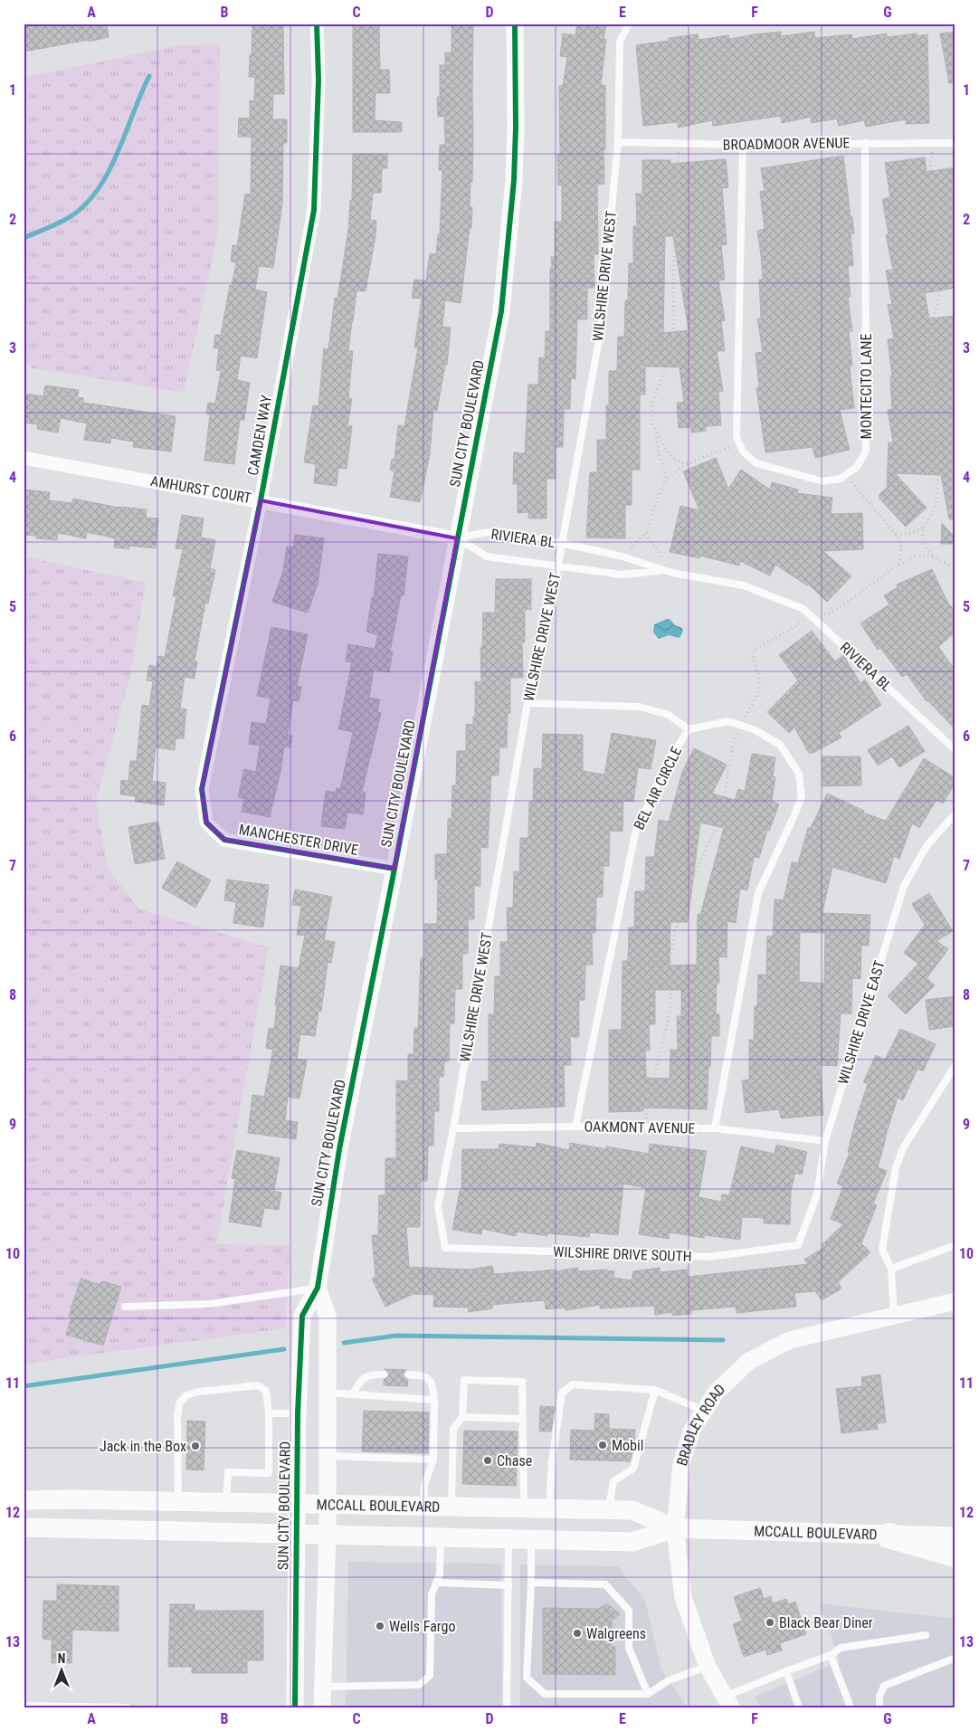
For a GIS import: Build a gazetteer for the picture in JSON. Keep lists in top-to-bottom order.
{
  "streets": {
    "main road": ["MCCALL BOULEVARD"],
    "street": [
      "SUN CITY BOULEVARD",
      "CAMDEN WAY",
      "AMHURST COURT",
      "MANCHESTER DRIVE",
      "BRADLEY ROAD"
    ],
    "lane": [
      "BROADMOOR AVENUE",
      "WILSHIRE DRIVE WEST",
      "MONTECITO LANE",
      "RIVIERA BL",
      "BEL AIR CIRCLE",
      "WILSHIRE DRIVE EAST",
      "OAKMONT AVENUE",
      "WILSHIRE DRIVE SOUTH"
    ]
  },
  "crossings": [
    ["BROADMOOR AVENUE", "WILSHIRE DRIVE WEST"],
    ["BROADMOOR AVENUE", "MONTECITO LANE"],
    ["WILSHIRE DRIVE WEST", "RIVIERA BL"],
    ["WILSHIRE DRIVE WEST", "OAKMONT AVENUE"],
    ["WILSHIRE DRIVE WEST", "WILSHIRE DRIVE SOUTH"],
    ["SUN CITY BOULEVARD", "AMHURST COURT"],
    ["SUN CITY BOULEVARD", "RIVIERA BL"],
    ["SUN CITY BOULEVARD", "MANCHESTER DRIVE"],
    ["SUN CITY BOULEVARD", "MCCALL BOULEVARD"],
    ["CAMDEN WAY", "AMHURST COURT"],
    ["CAMDEN WAY", "MANCHESTER DRIVE"],
    ["AMHURST COURT", "RIVIERA BL"],
    ["BEL AIR CIRCLE", "OAKMONT AVENUE"],
    ["WILSHIRE DRIVE EAST", "OAKMONT AVENUE"],
    ["WILSHIRE DRIVE EAST", "WILSHIRE DRIVE SOUTH"],
    ["BRADLEY ROAD", "MCCALL BOULEVARD"]
  ],
  "places": [
    "Mobil",
    "Jack in the Box",
    "Chase",
    "Black Bear Diner",
    "Wells Fargo",
    "Walgreens"
  ],
  "north": "top",
  "grid": {
    "columns": [
      "A",
      "B",
      "C",
      "D",
      "E",
      "F",
      "G"
    ],
    "rows": [
      "1",
      "2",
      "3",
      "4",
      "5",
      "6",
      "7",
      "8",
      "9",
      "10",
      "11",
      "12",
      "13"
    ]
  }
}
